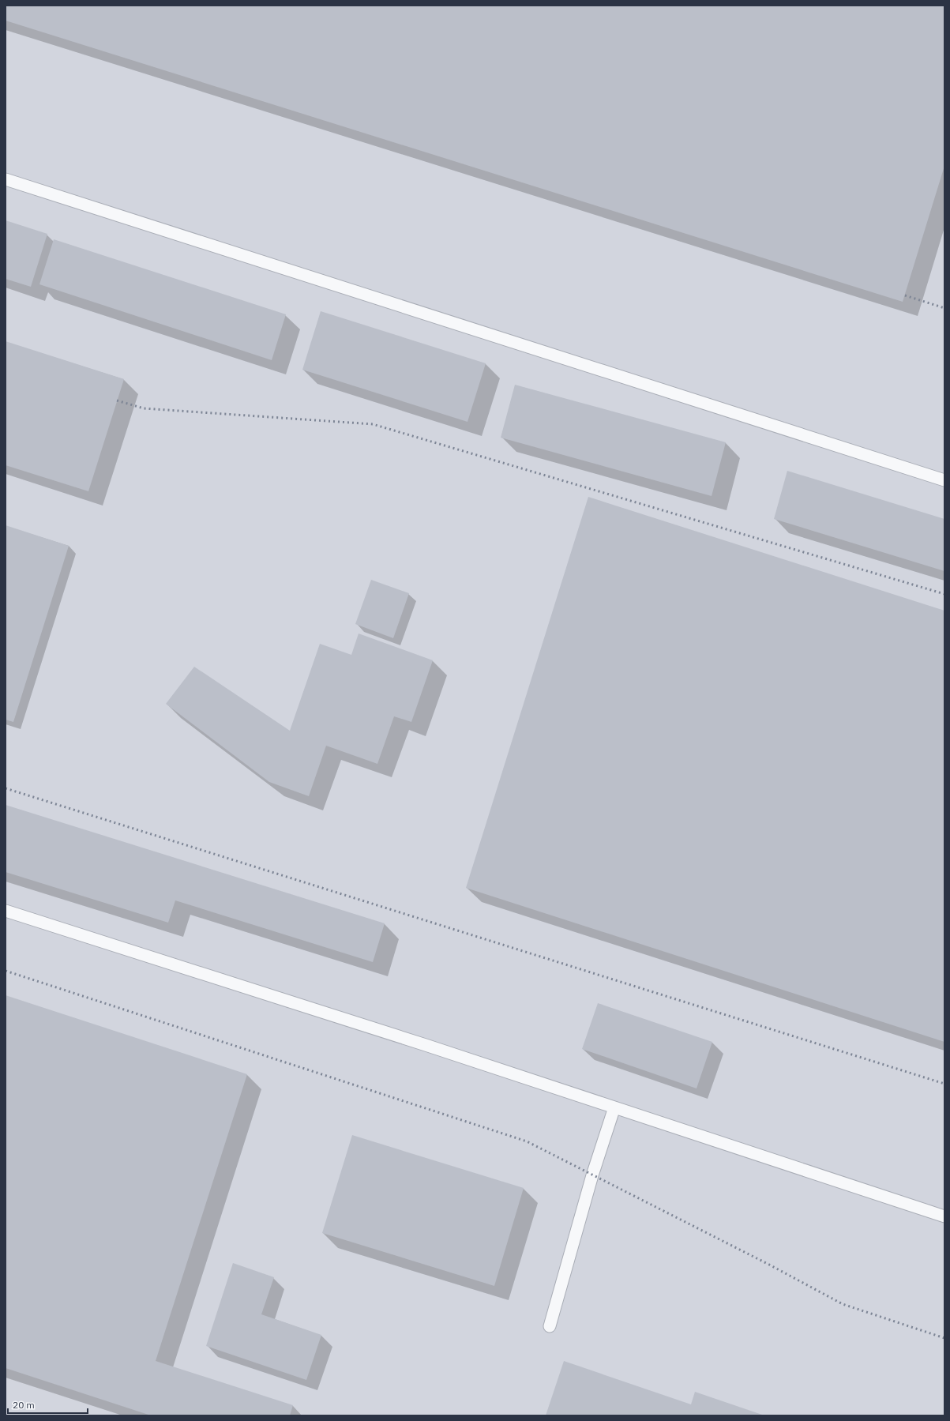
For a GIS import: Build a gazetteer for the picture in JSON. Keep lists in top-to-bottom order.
{
  "scale_bar": "20 m"
}
